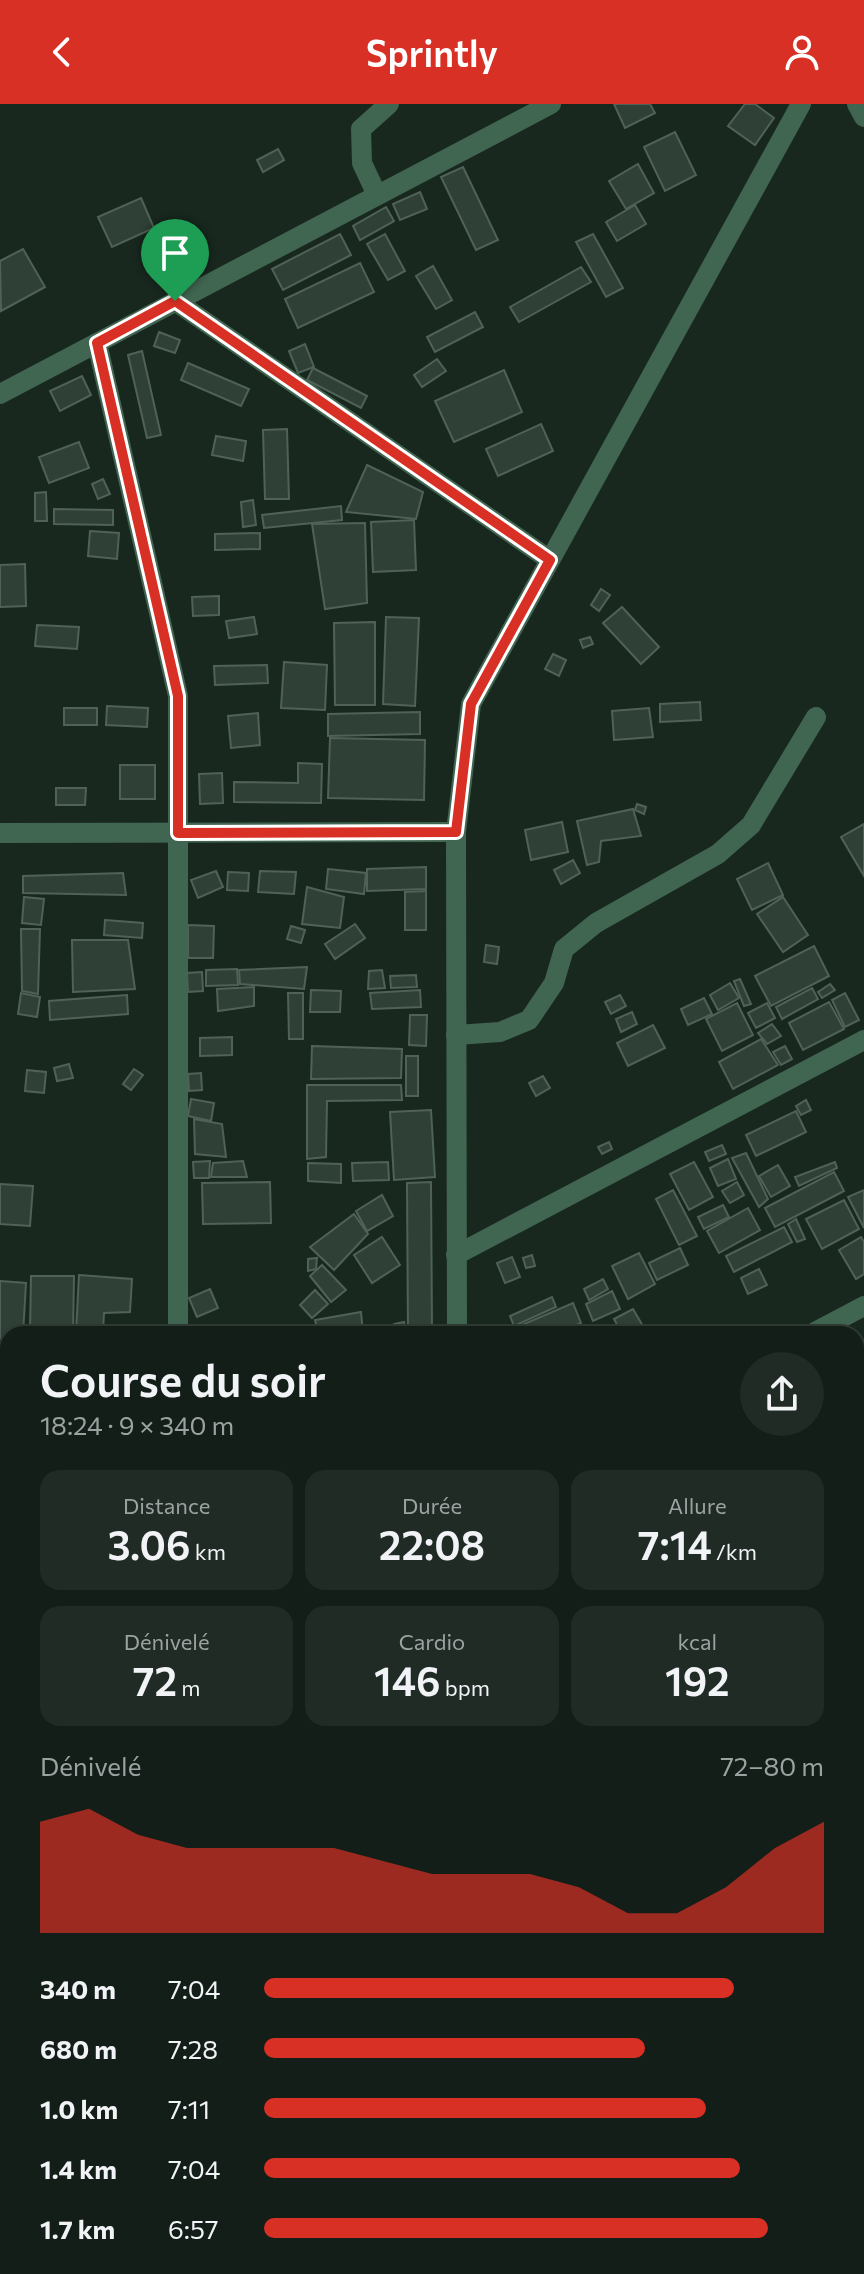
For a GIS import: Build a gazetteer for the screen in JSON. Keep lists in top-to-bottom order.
{
  "page": {
    "header": "Sprintly",
    "heading": ["Course du soir", "18:24 · 9 × 340 m"],
    "stats": [
      ["Distance", "3.06 km"],
      ["Durée", "22:08"],
      ["Allure", "7:14 /km"],
      ["Dénivelé", "72 m"],
      ["Cardio", "146 bpm"],
      ["kcal", "192"]
    ],
    "chart": ["Dénivelé", "72–80 m"],
    "list": [
      {
        "name": "340 m",
        "note": "7:04"
      },
      {
        "name": "680 m",
        "note": "7:28"
      },
      {
        "name": "1.0 km",
        "note": "7:11"
      },
      {
        "name": "1.4 km",
        "note": "7:04"
      },
      {
        "name": "1.7 km",
        "note": "6:57"
      }
    ]
  }
}
